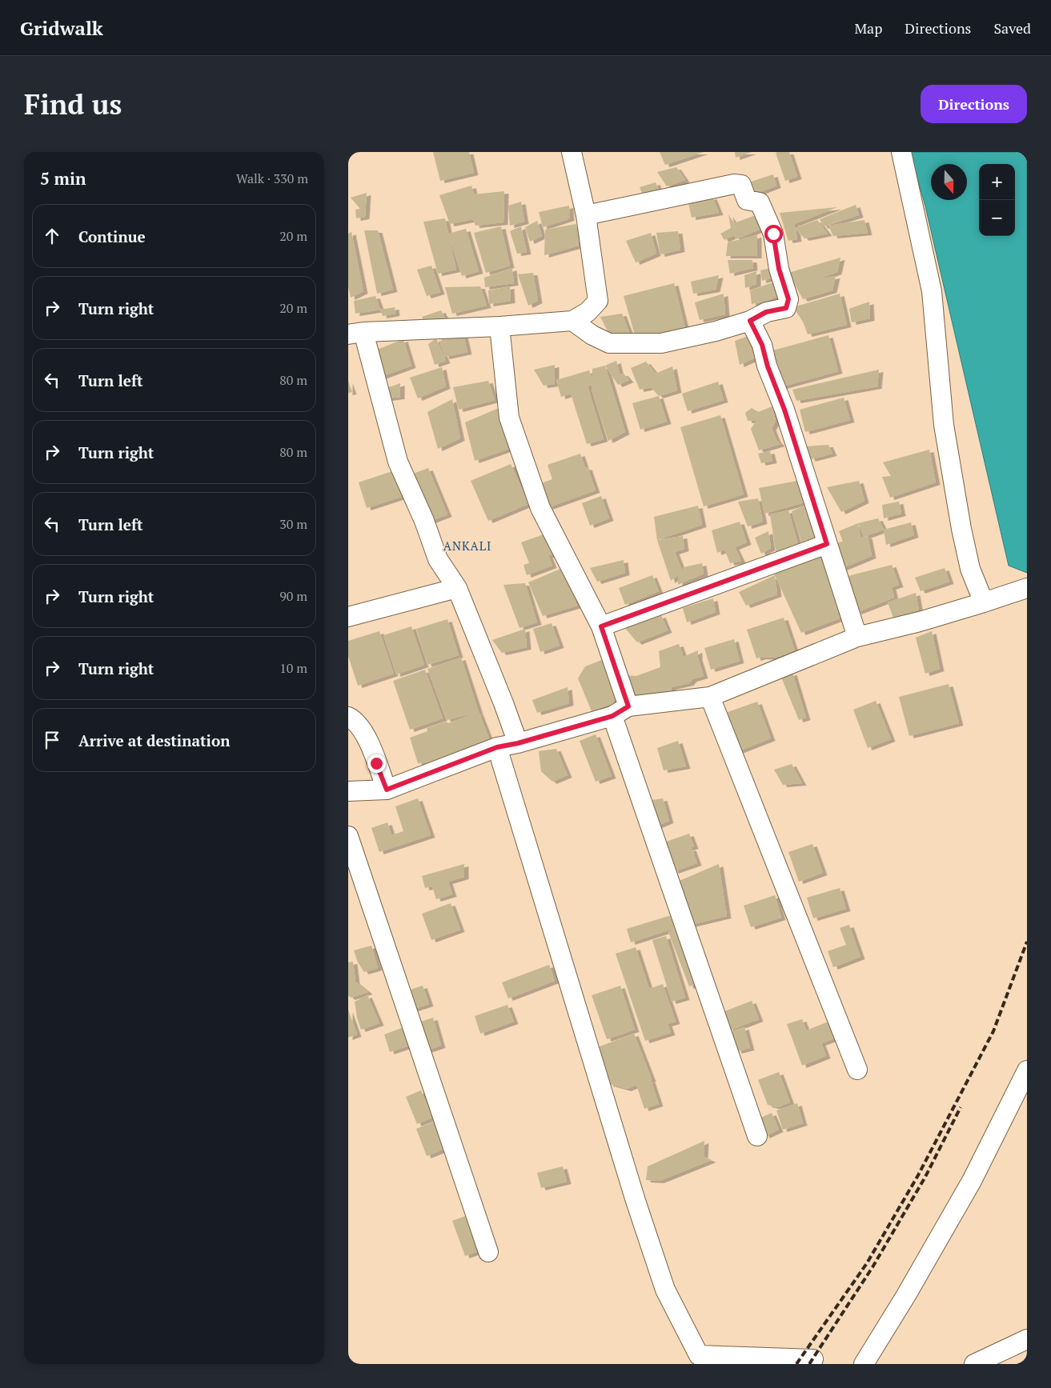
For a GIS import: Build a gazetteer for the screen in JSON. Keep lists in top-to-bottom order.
{
  "districts": ["ANKALI"],
  "north": "bottom",
  "page": {
    "header": "Gridwalk",
    "nav": ["Map", "Directions", "Saved"],
    "buttons": "Directions",
    "title": "Find us",
    "heading": ["5 min", "Walk · 330 m"],
    "map_buttons": ["+", "−"],
    "list": [
      ["Continue", "20 m"],
      ["Turn right", "20 m"],
      ["Turn left", "80 m"],
      ["Turn right", "80 m"],
      ["Turn left", "30 m"],
      ["Turn right", "90 m"],
      ["Turn right", "10 m"],
      "Arrive at destination"
    ]
  }
}
